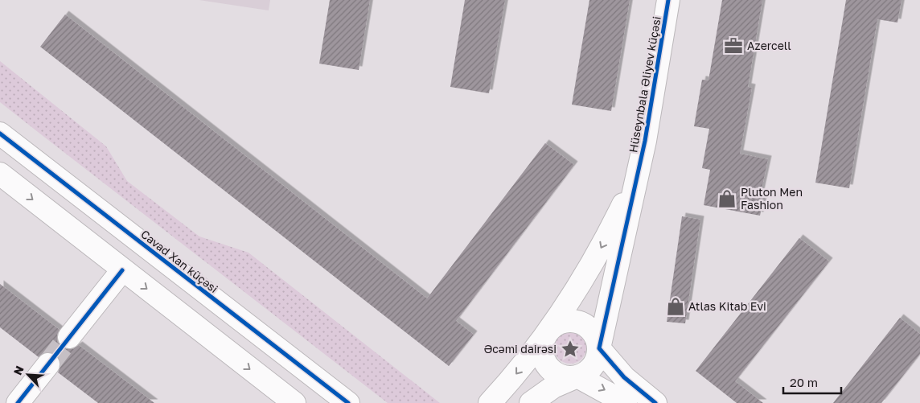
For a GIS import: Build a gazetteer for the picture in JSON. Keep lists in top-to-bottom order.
{
  "streets": {
    "street": ["Hüseynbala Əliyev küçəsi", "Cavad Xan küçəsi"]
  },
  "places": {
    "office": ["Azercell"],
    "shop": ["Pluton Men Fashion", "Atlas Kitab Evi"],
    "place": ["Əcəmi dairəsi"]
  },
  "scale_bar": "20 m",
  "north": "top left"
}
